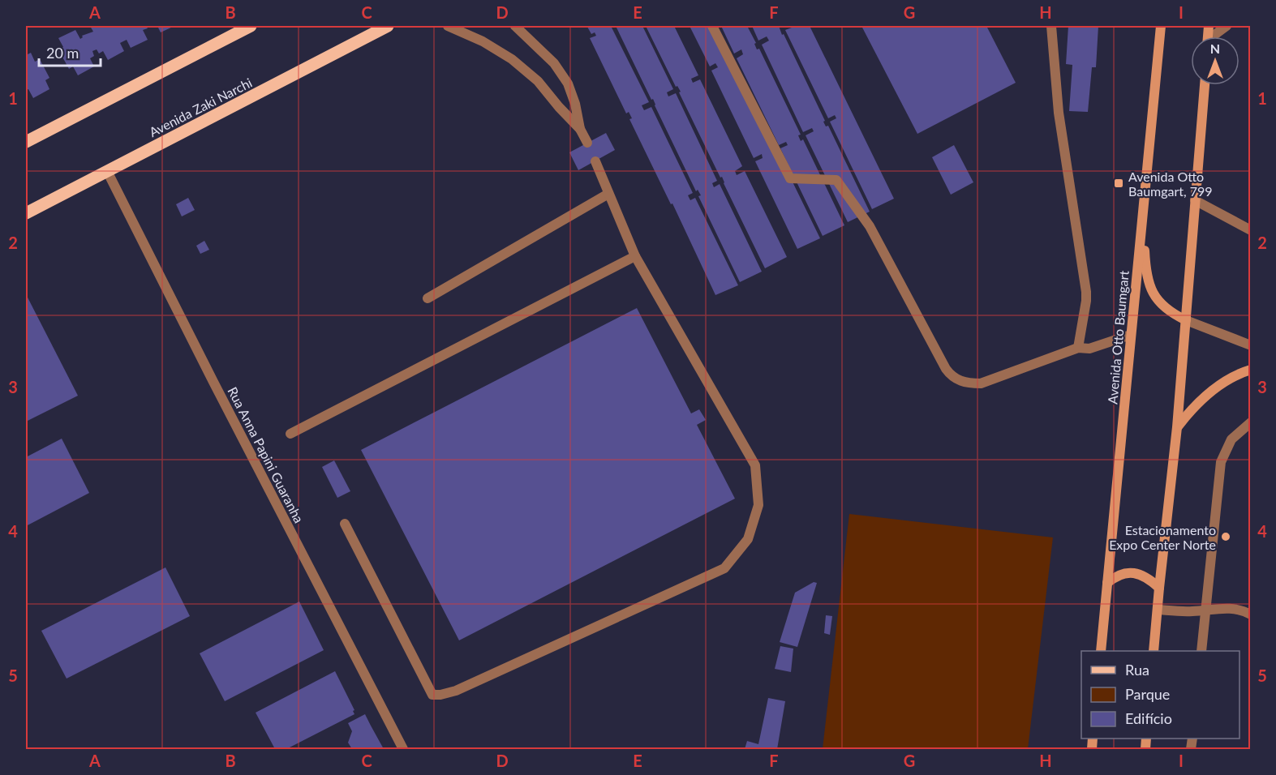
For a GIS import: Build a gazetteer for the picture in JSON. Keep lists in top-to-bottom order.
{
  "streets": {
    "main road": ["Avenida Zaki Narchi", "Avenida Otto Baumgart"],
    "street": ["Rua Anna Papini Guaranha"]
  },
  "crossings": [
    ["Avenida Zaki Narchi", "Rua Anna Papini Guaranha"]
  ],
  "places": {
    "transit": ["Avenida Otto Baumgart, 799"],
    "other": ["Estacionamento Expo Center Norte"]
  },
  "legend": ["Rua", "Parque", "Edifício"],
  "scale_bar": "20 m",
  "north": "top",
  "grid": {
    "columns": [
      "A",
      "B",
      "C",
      "D",
      "E",
      "F",
      "G",
      "H",
      "I"
    ],
    "rows": [
      "1",
      "2",
      "3",
      "4",
      "5"
    ]
  }
}
